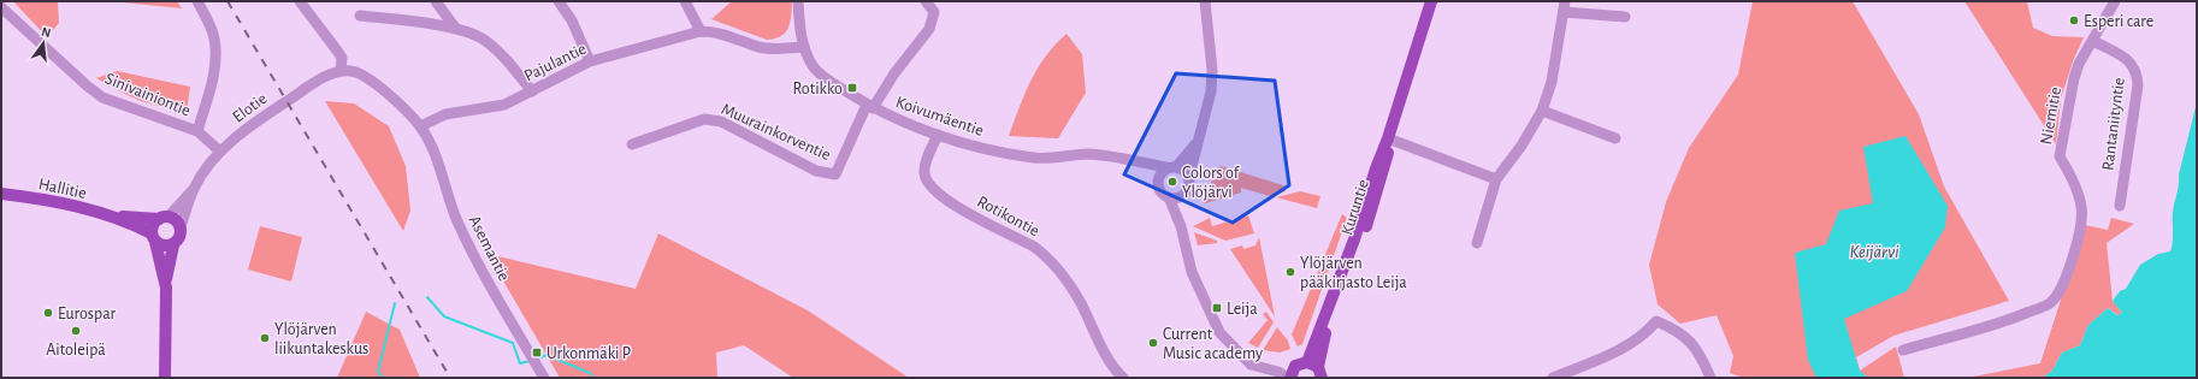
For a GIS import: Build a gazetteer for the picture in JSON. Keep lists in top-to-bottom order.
{
  "streets": {
    "main road": ["Hallitie", "Kuruntie"],
    "street": [
      "Pajulantie",
      "Sinivainiontie",
      "Elotie",
      "Koivumäentie",
      "Niemitie",
      "Rantaniityntie",
      "Muurainkorventie",
      "Rotikontie",
      "Asemantie"
    ]
  },
  "crossings": [
    ["Pajulantie", "Koivumäentie"],
    ["Pajulantie", "Asemantie"],
    ["Sinivainiontie", "Elotie"],
    ["Elotie", "Hallitie"],
    ["Koivumäentie", "Muurainkorventie"],
    ["Koivumäentie", "Rotikontie"],
    ["Niemitie", "Rantaniityntie"]
  ],
  "water": ["Keijärvi"],
  "places": {
    "other": [
      "Esperi care",
      "Colors of Ylöjärvi",
      "Ylöjärven pääkirjasto Leija",
      "Eurospar",
      "Aitoleipä",
      "Ylöjärven liikuntakeskus",
      "Current Music academy"
    ],
    "transit": ["Rotikko", "Leija", "Urkonmäki P"]
  },
  "north": "top"
}
